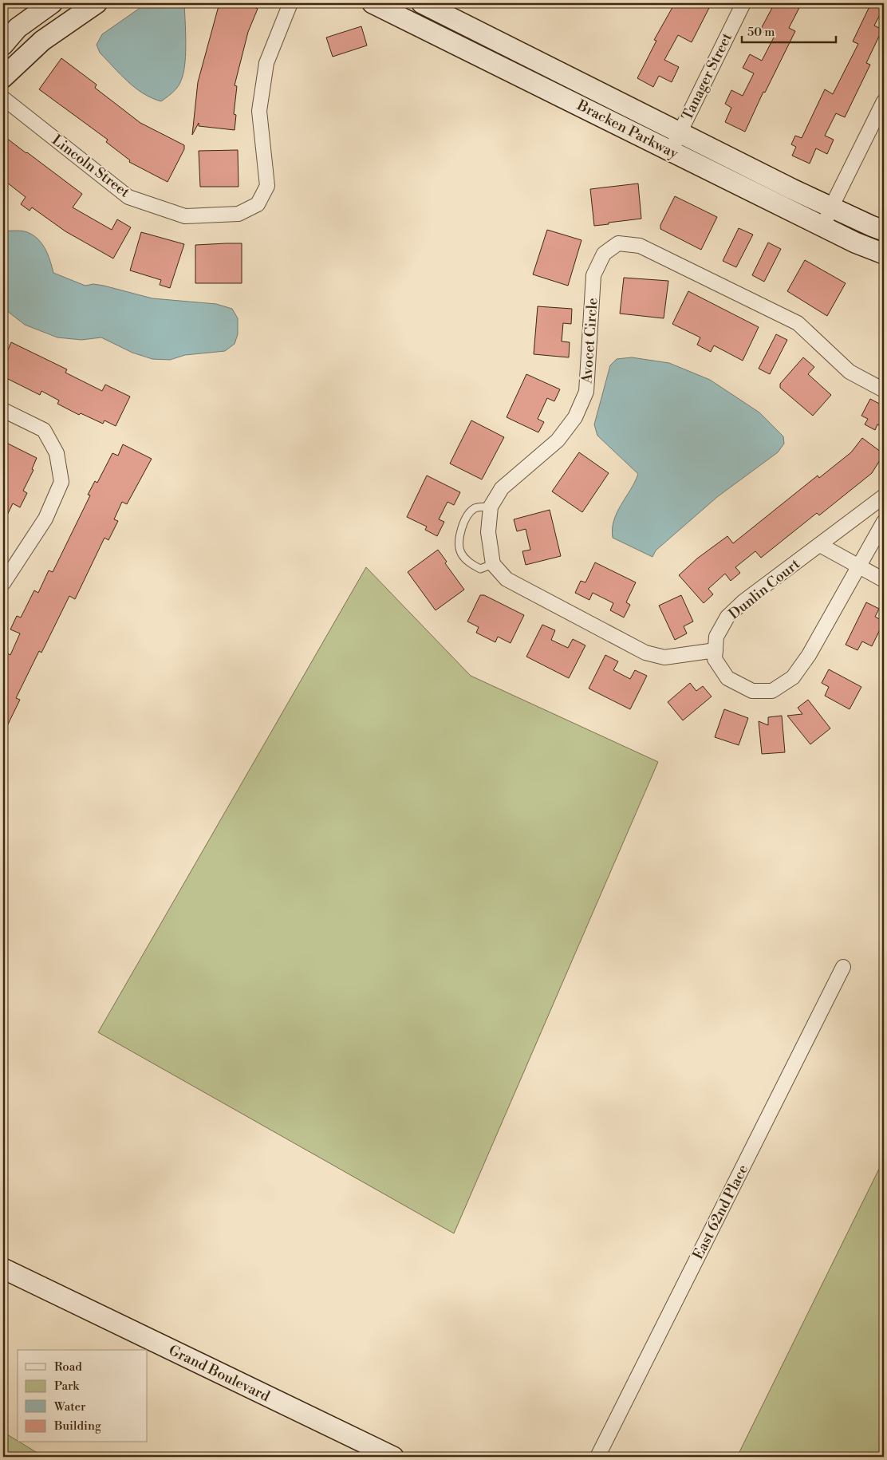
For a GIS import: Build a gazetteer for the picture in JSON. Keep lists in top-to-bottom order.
{
  "streets": {
    "street": [
      "Tanager Street",
      "Bracken Parkway",
      "Lincoln Street",
      "Avocet Circle",
      "Dunlin Court",
      "East 62nd Place",
      "Grand Boulevard"
    ]
  },
  "crossings": [
    ["Tanager Street", "Bracken Parkway"]
  ],
  "legend": [
    "Road",
    "Park",
    "Water",
    "Building"
  ],
  "scale_bar": "50 m"
}
